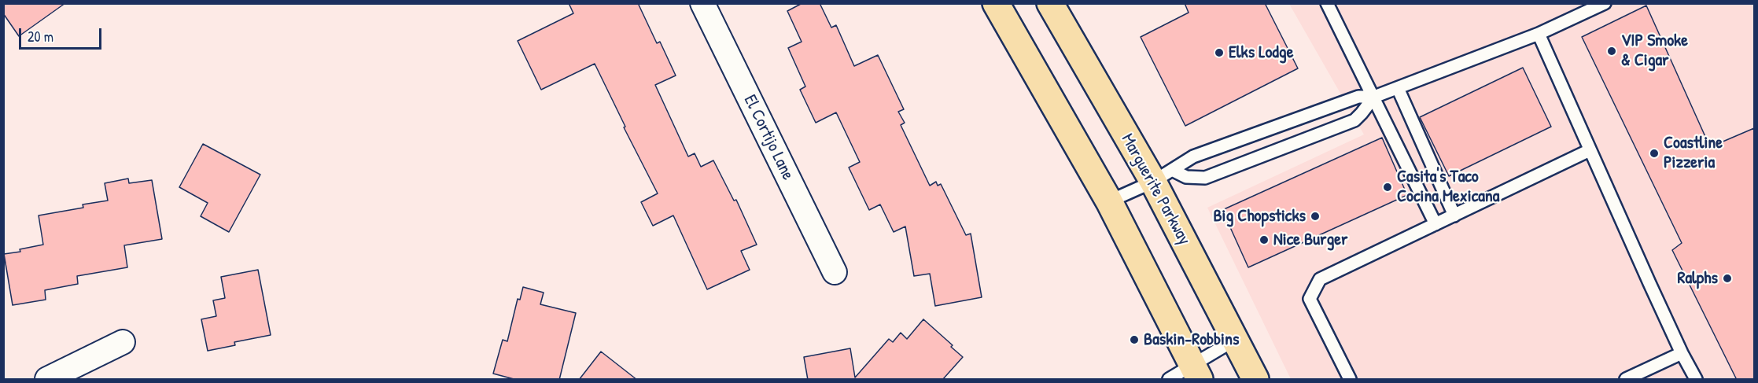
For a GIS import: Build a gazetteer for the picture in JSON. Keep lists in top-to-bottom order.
{
  "streets": {
    "main road": ["Marguerite Parkway"],
    "street": ["El Cortijo Lane"]
  },
  "places": [
    "VIP Smoke & Cigar",
    "Elks Lodge",
    "Coastline Pizzeria",
    "Casita's Taco Cocina Mexicana",
    "Big Chopsticks",
    "Nice Burger",
    "Ralphs",
    "Baskin-Robbins"
  ],
  "scale_bar": "20 m"
}
